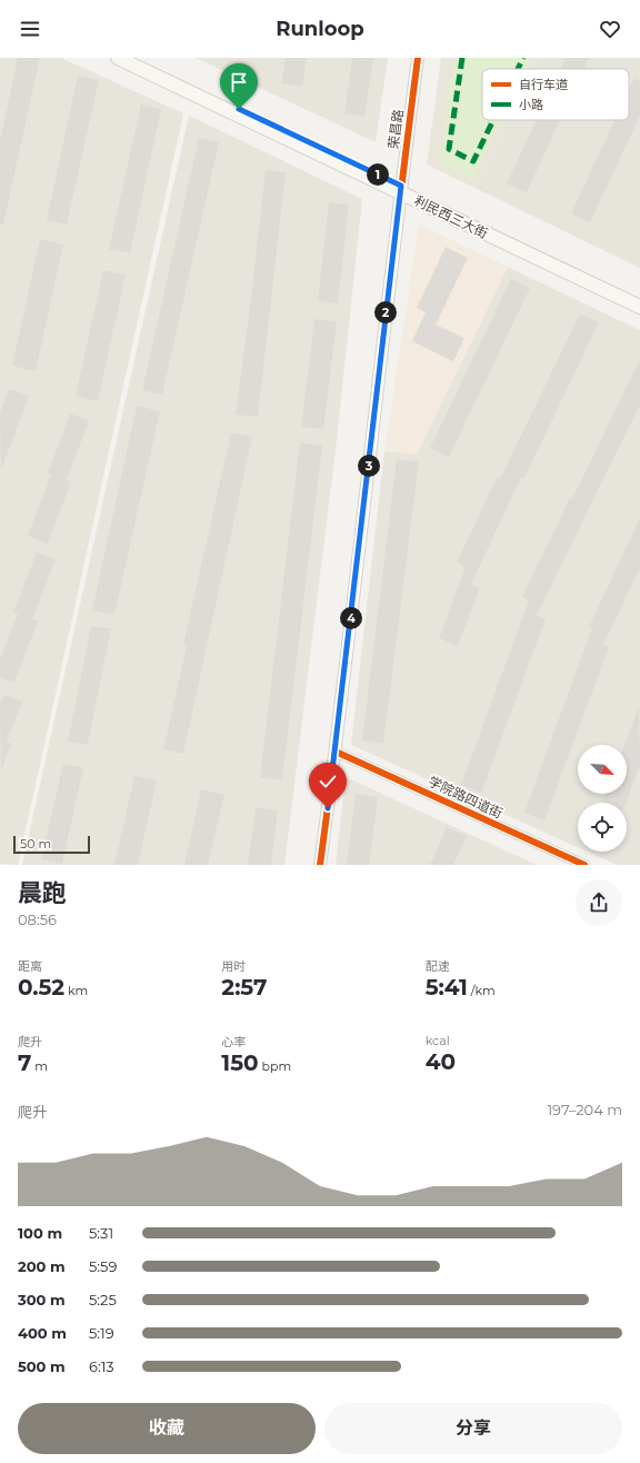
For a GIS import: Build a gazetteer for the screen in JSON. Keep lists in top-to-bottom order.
{
  "streets": {
    "main road": ["利民西三大街"],
    "street": ["荣昌路", "学院路四道街"]
  },
  "crossings": [
    ["荣昌路", "利民西三大街"],
    ["荣昌路", "学院路四道街"]
  ],
  "legend": ["自行车道", "小路"],
  "scale_bar": "50 m",
  "north": "bottom right",
  "page": {
    "header": "Runloop",
    "pins": [
      "1",
      "2",
      "3",
      "4"
    ],
    "scale": "50 m",
    "heading": ["晨跑", "08:56"],
    "stats": [
      ["距离", "0.52 km"],
      ["用时", "2:57"],
      ["配速", "5:41 /km"],
      ["爬升", "7 m"],
      ["心率", "150 bpm"],
      ["kcal", "40"]
    ],
    "chart": ["爬升", "197–204 m"],
    "list": [
      {
        "name": "100 m",
        "note": "5:31"
      },
      {
        "name": "200 m",
        "note": "5:59"
      },
      {
        "name": "300 m",
        "note": "5:25"
      },
      {
        "name": "400 m",
        "note": "5:19"
      },
      {
        "name": "500 m",
        "note": "6:13"
      }
    ],
    "buttons": ["收藏", "分享"]
  }
}
